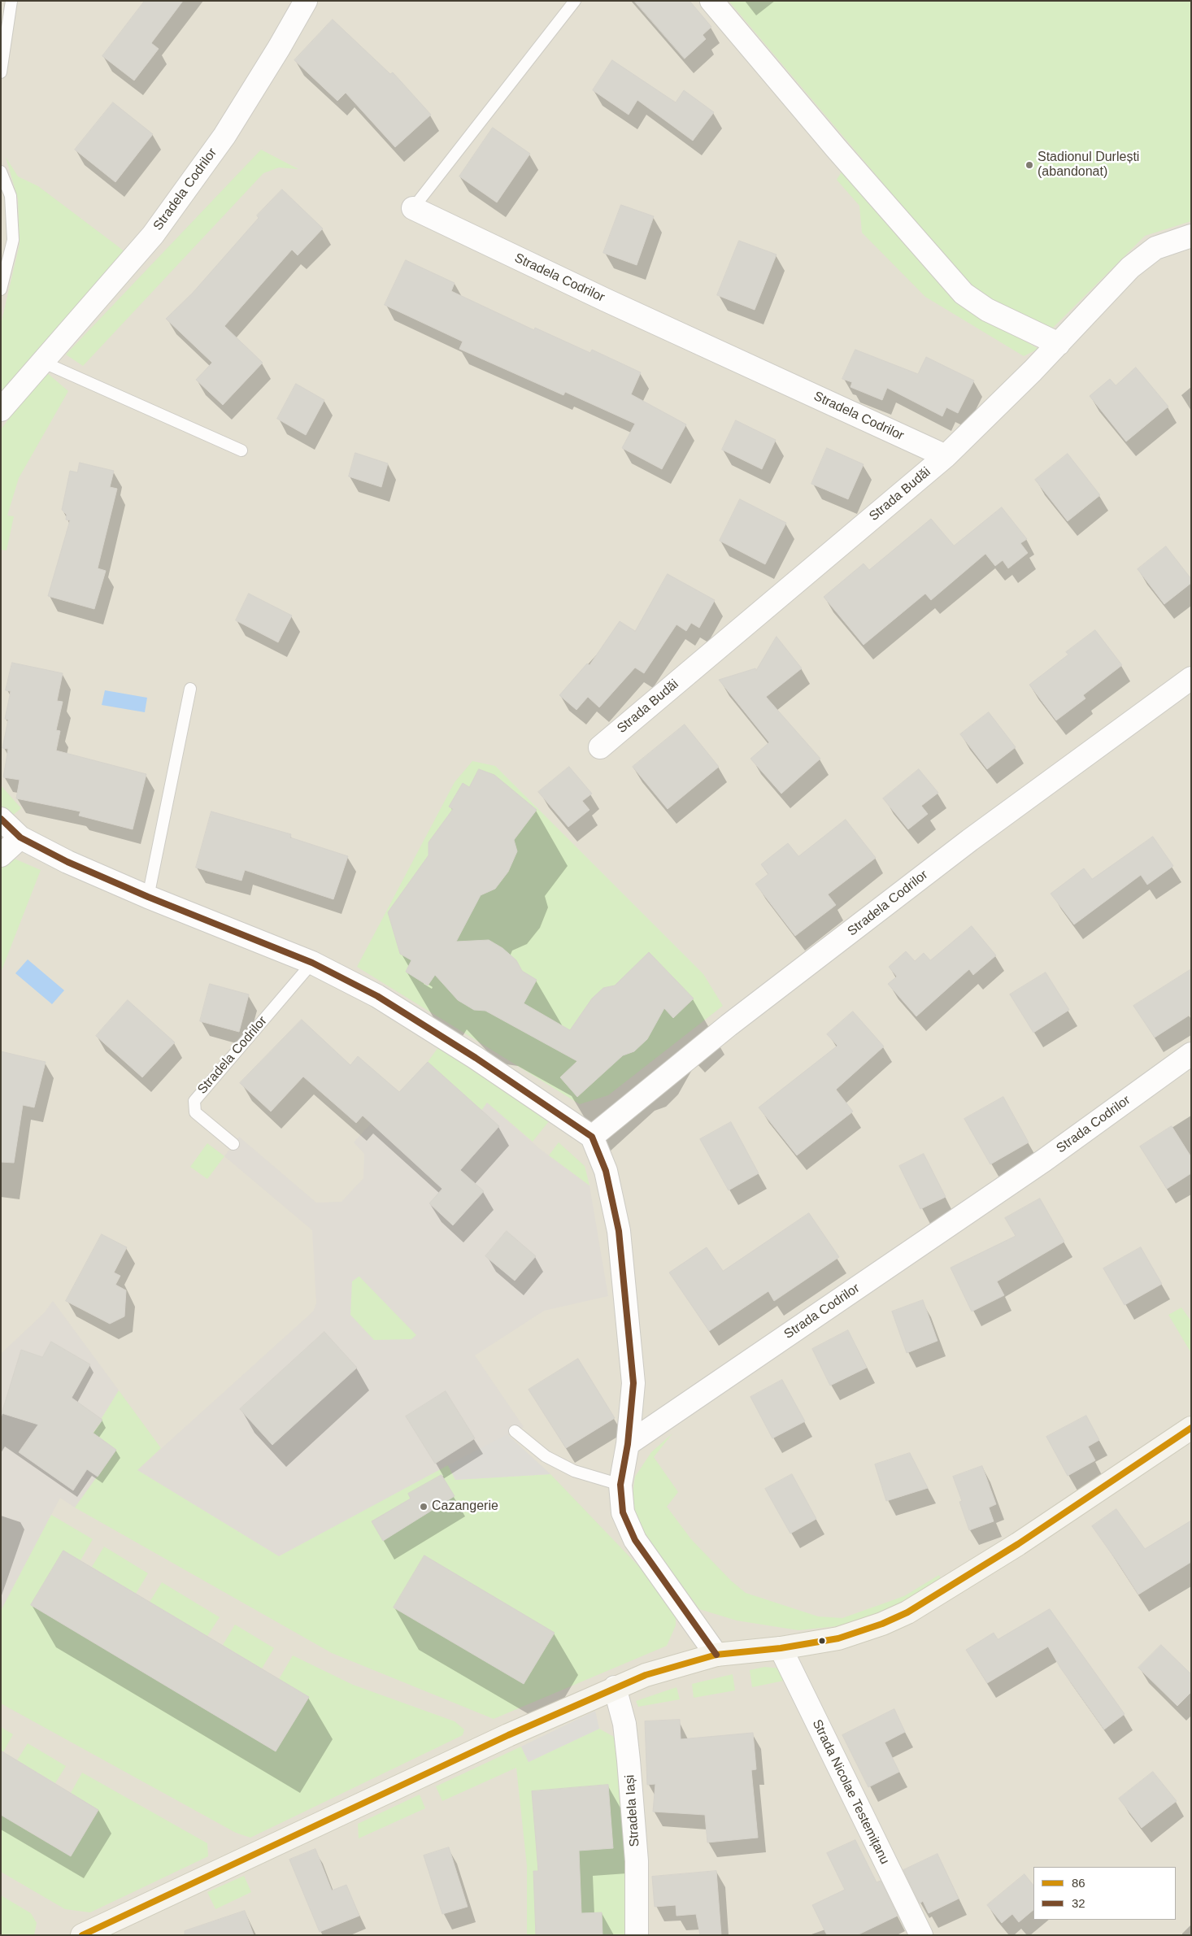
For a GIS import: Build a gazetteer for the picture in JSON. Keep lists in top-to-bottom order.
{
  "streets": {
    "street": [
      "Stradela Codrilor",
      "Strada Budăi",
      "Strada Codrilor",
      "Strada Nicolae Testemițanu",
      "Stradela Iași"
    ]
  },
  "crossings": [
    ["Stradela Codrilor", "Strada Budăi"]
  ],
  "places": ["Stadionul Durlești (abandonat)", "Cazangerie"],
  "lines": ["transit line 32", "transit line 86"],
  "legend": ["86", "32"]
}
